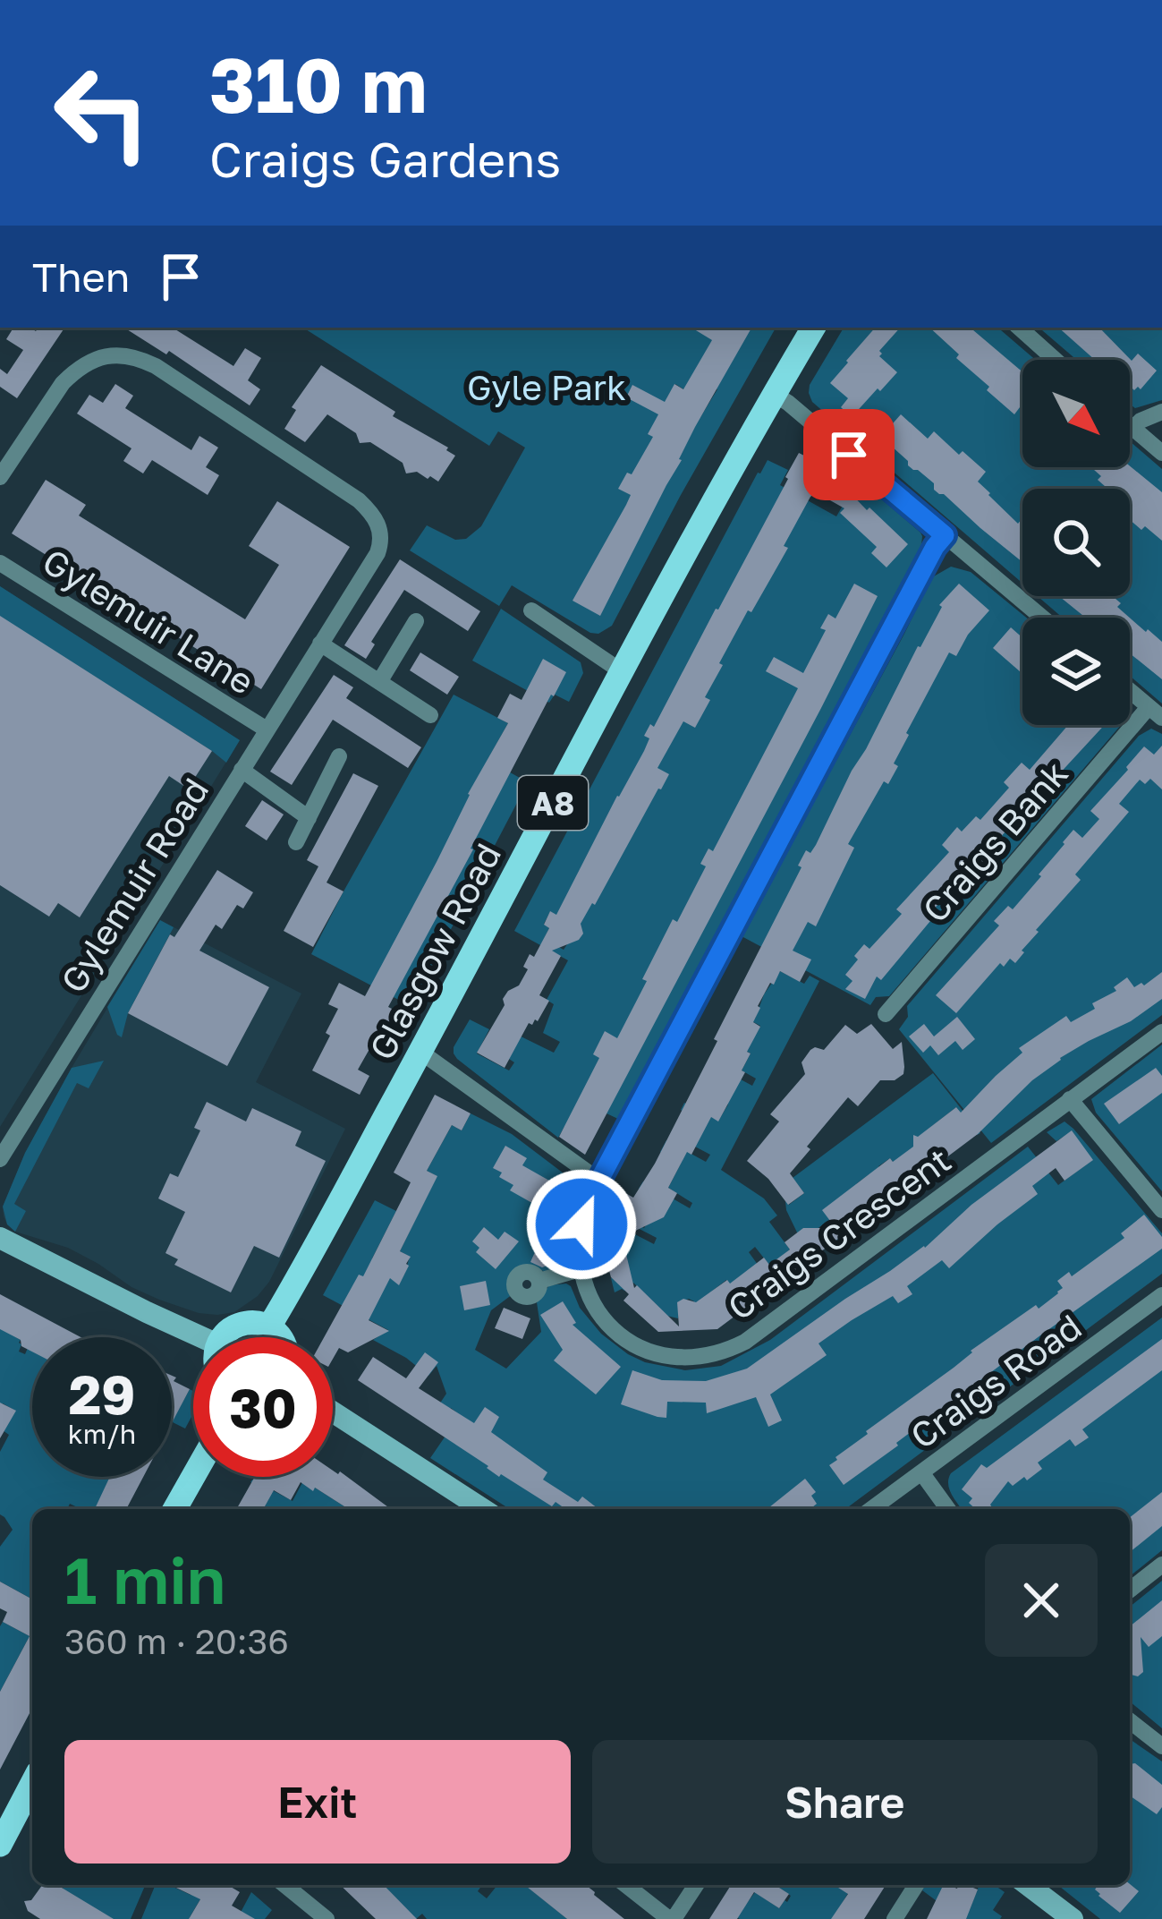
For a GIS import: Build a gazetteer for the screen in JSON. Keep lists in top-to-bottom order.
{
  "streets": {
    "main road": ["A8", "Glasgow Road"],
    "street": [
      "Gylemuir Lane",
      "Craigs Bank",
      "Gylemuir Road",
      "Craigs Crescent",
      "Craigs Road"
    ]
  },
  "crossings": [
    ["Gylemuir Lane", "Gylemuir Road"]
  ],
  "parks": ["Gyle Park"],
  "north": "bottom right",
  "page": {
    "turn": ["310 m", "Craigs Gardens"],
    "then": "Then",
    "speed": "29 km/h",
    "limit": "30",
    "heading": ["1 min", "360 m · 20:36"],
    "buttons": ["Exit", "Share"]
  }
}
